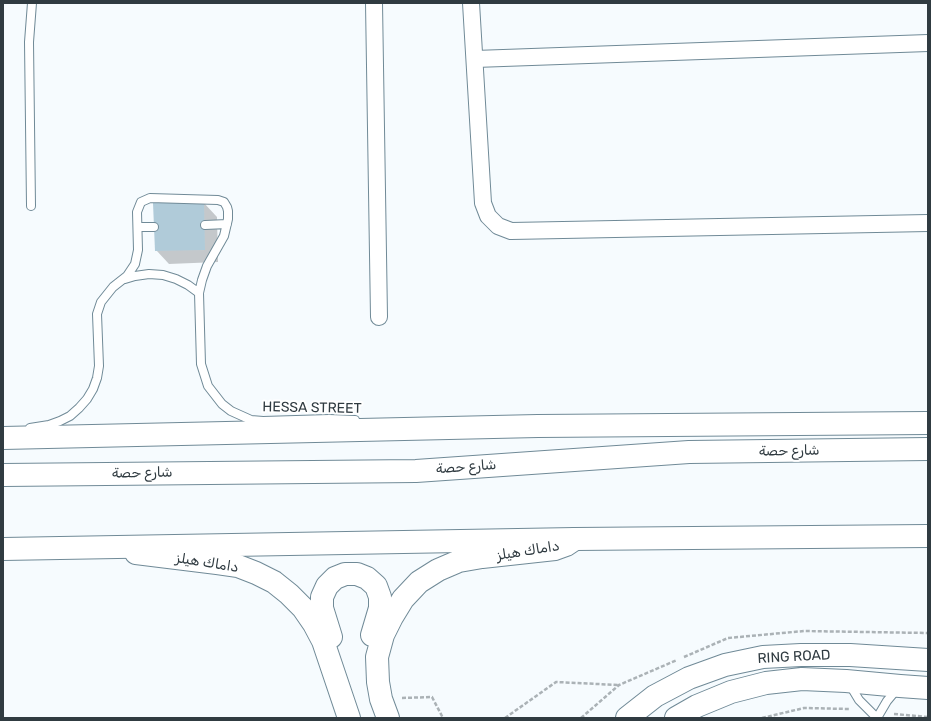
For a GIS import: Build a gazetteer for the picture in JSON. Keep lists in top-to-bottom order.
{
  "streets": {
    "main road": ["شارع حصة", "داماك هيلز", "RING ROAD"],
    "lane": ["HESSA STREET"]
  }
}
